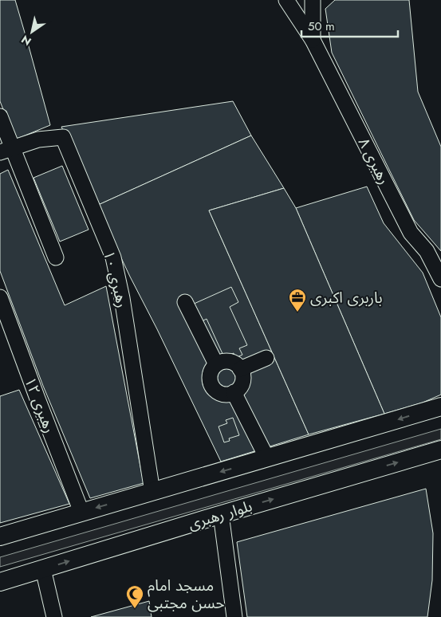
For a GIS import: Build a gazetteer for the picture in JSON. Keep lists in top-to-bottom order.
{
  "streets": {
    "main road": ["بلوار رهبری"],
    "street": ["رهبری ۸", "رهبری ۱۰", "رهبری ۱۲"]
  },
  "places": {
    "office": ["باربری اکبری"],
    "mosque": ["مسجد امام حسن مجتبی"]
  },
  "scale_bar": "50 m",
  "north": "bottom left"
}
